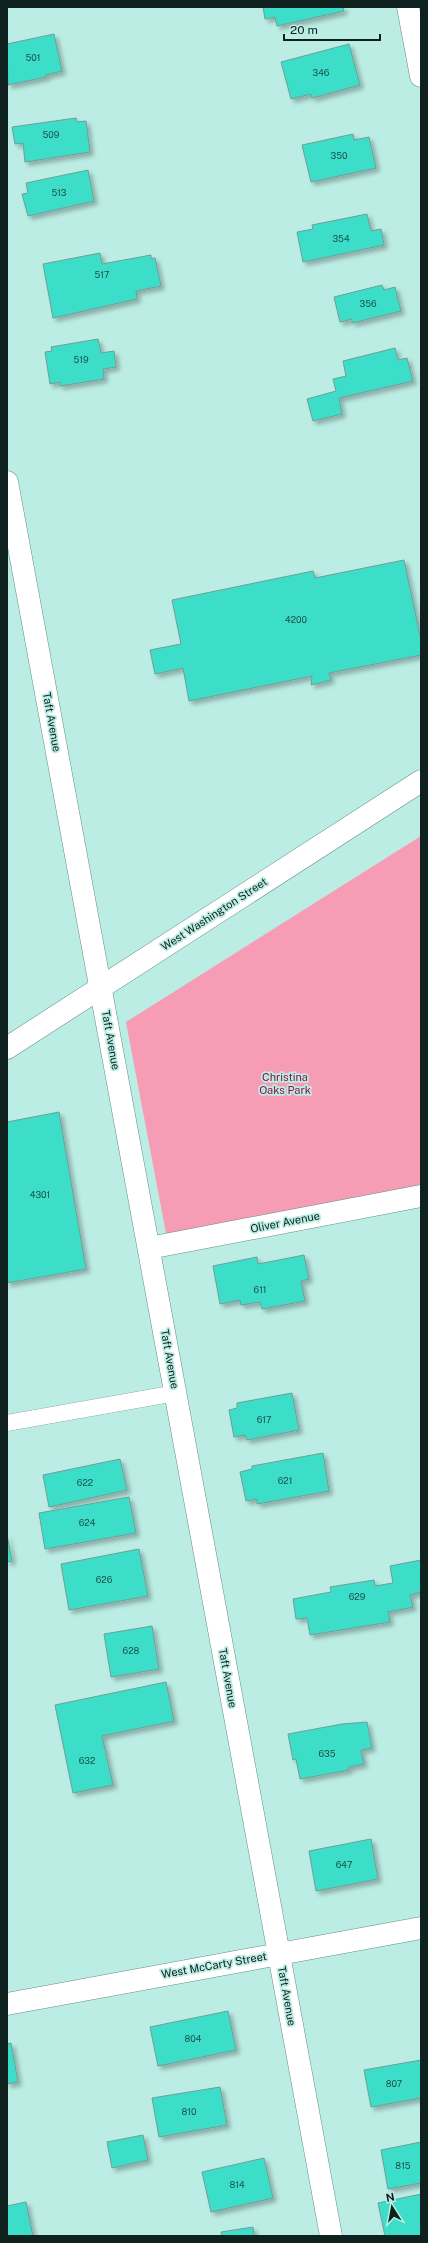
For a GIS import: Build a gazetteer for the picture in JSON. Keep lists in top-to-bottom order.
{
  "streets": {
    "street": [
      "Taft Avenue",
      "West Washington Street",
      "Oliver Avenue",
      "West McCarty Street"
    ]
  },
  "crossings": [
    ["Taft Avenue", "West Washington Street"],
    ["Taft Avenue", "Oliver Avenue"],
    ["Taft Avenue", "West McCarty Street"]
  ],
  "parks": ["Christina Oaks Park"],
  "house_numbers": [
    "501",
    "346",
    "509",
    "350",
    "513",
    "354",
    "517",
    "356",
    "519",
    "4200",
    "4301",
    "611",
    "617",
    "621",
    "622",
    "624",
    "626",
    "629",
    "628",
    "635",
    "632",
    "647",
    "804",
    "807",
    "810",
    "815",
    "814"
  ],
  "scale_bar": "20 m",
  "north": "top"
}
